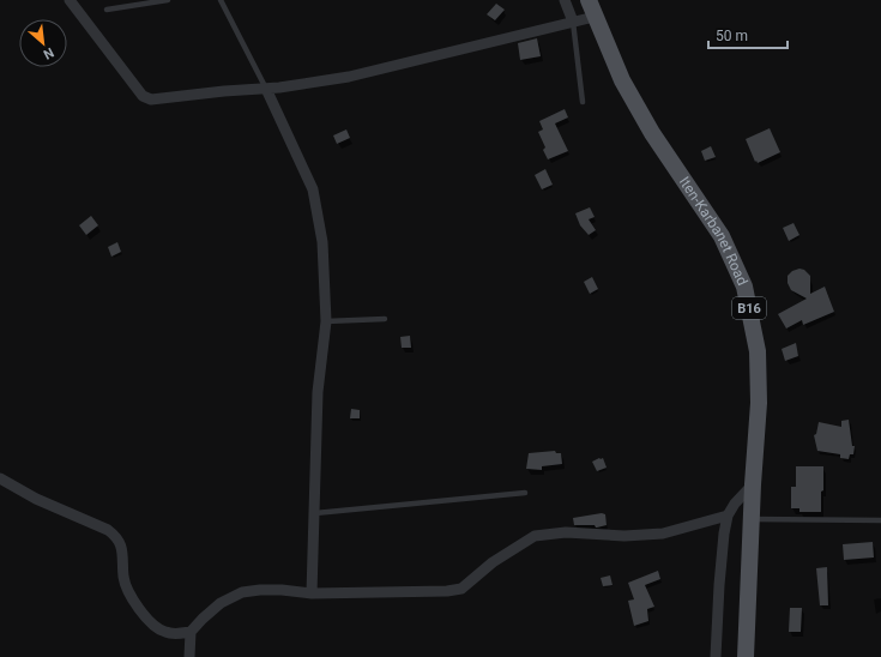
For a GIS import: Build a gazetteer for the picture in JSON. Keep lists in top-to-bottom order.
{
  "streets": {
    "main road": ["Iten-Karbanet Road", "B16"]
  },
  "scale_bar": "50 m",
  "north": "bottom right"
}
